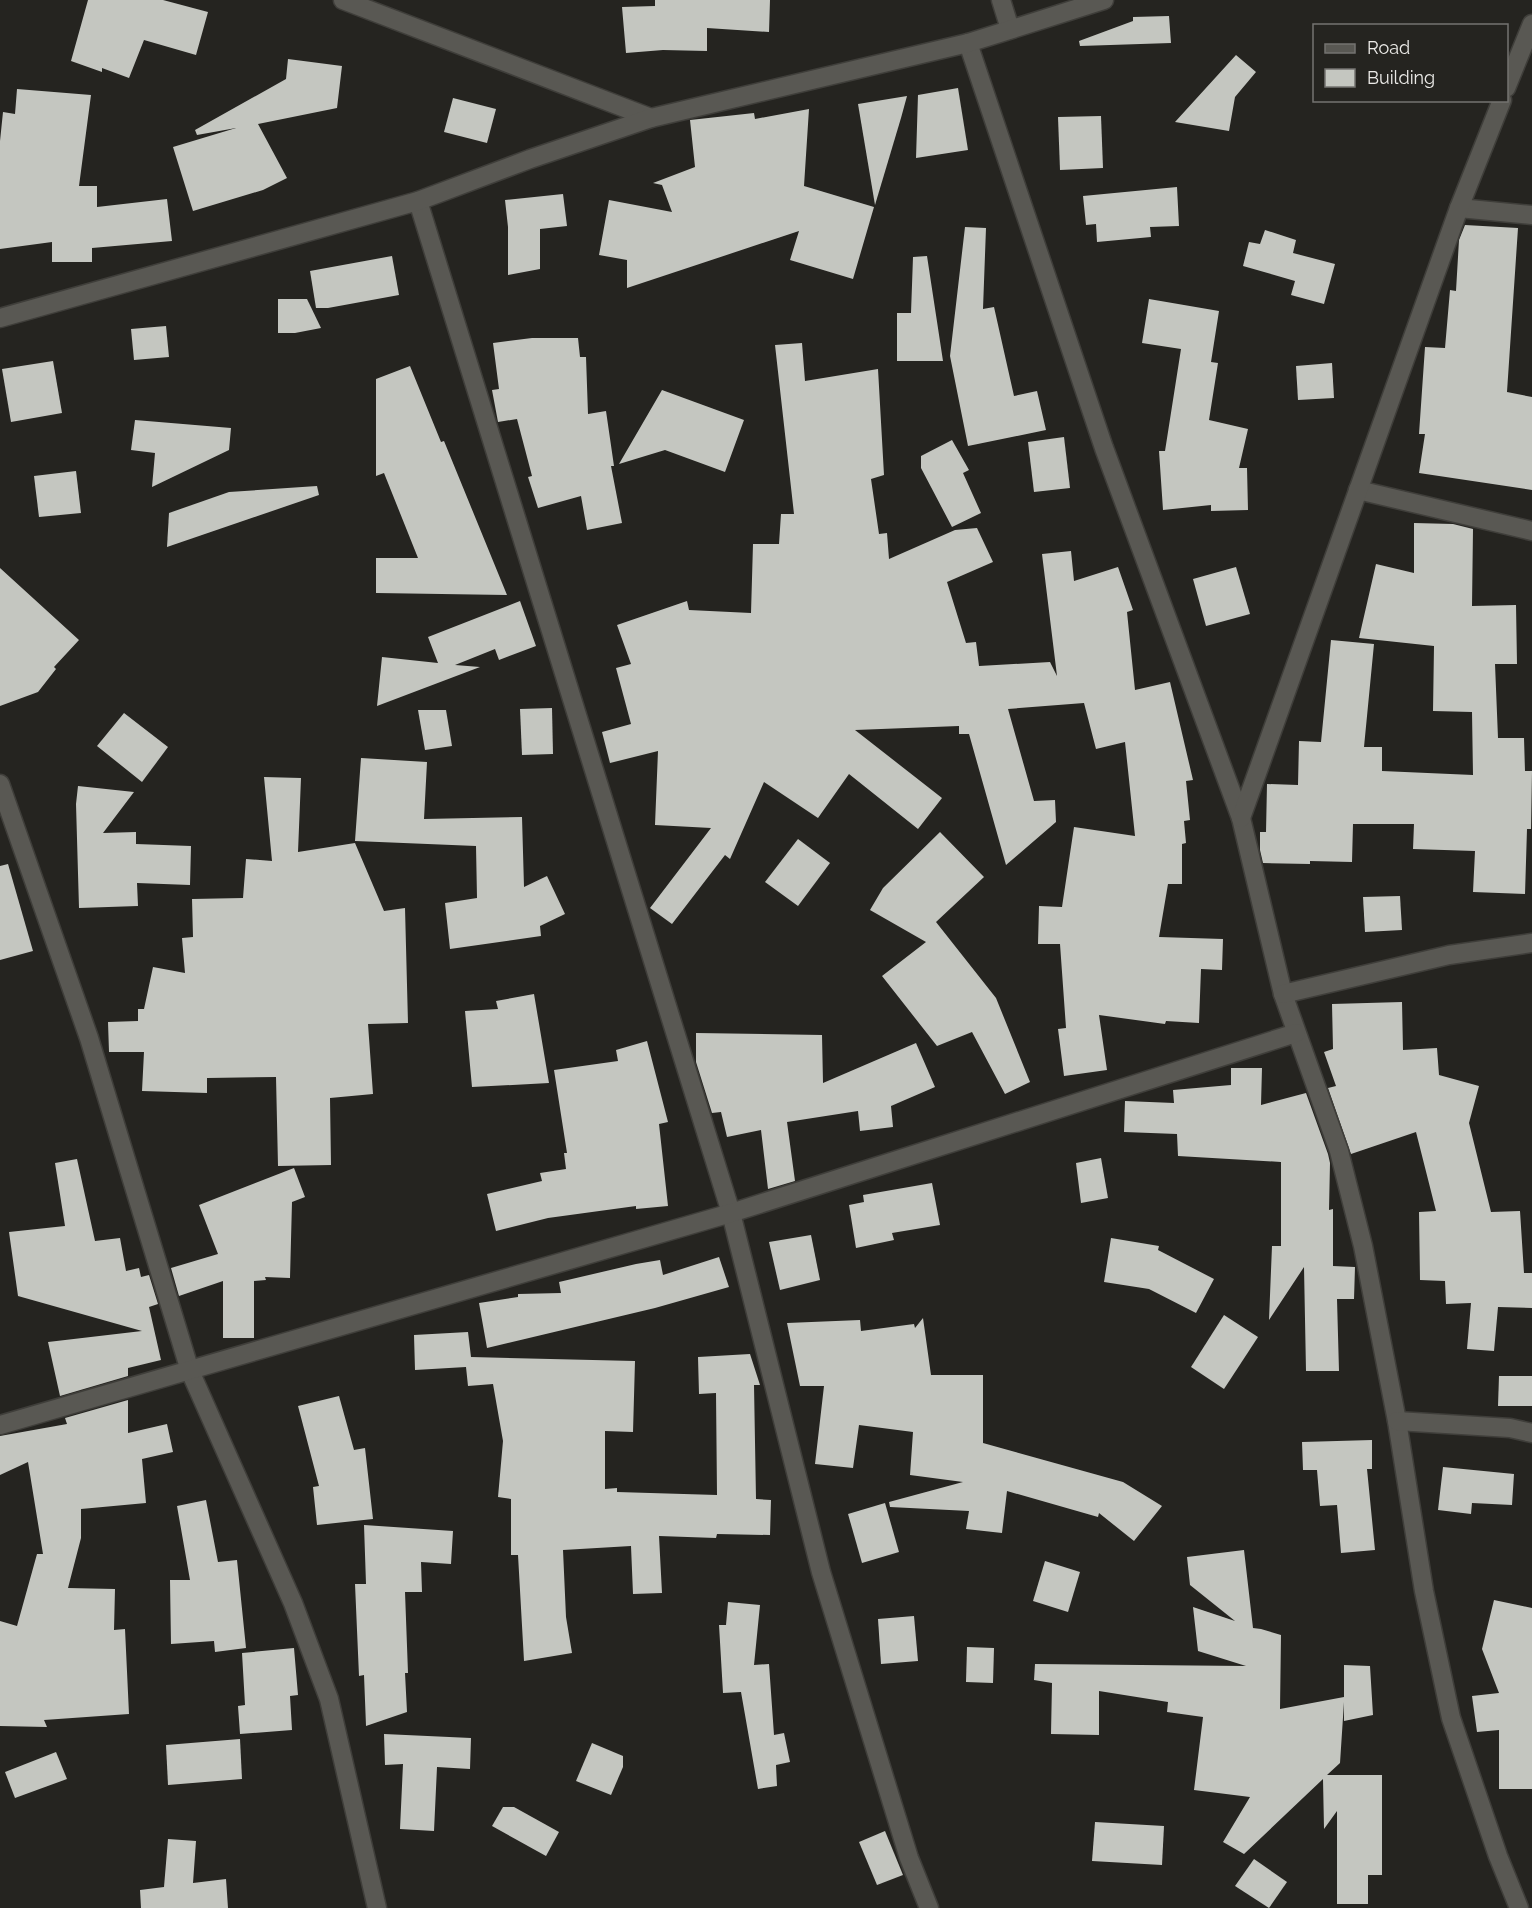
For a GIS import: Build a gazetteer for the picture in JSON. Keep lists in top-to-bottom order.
{
  "legend": ["Road", "Building"]
}
